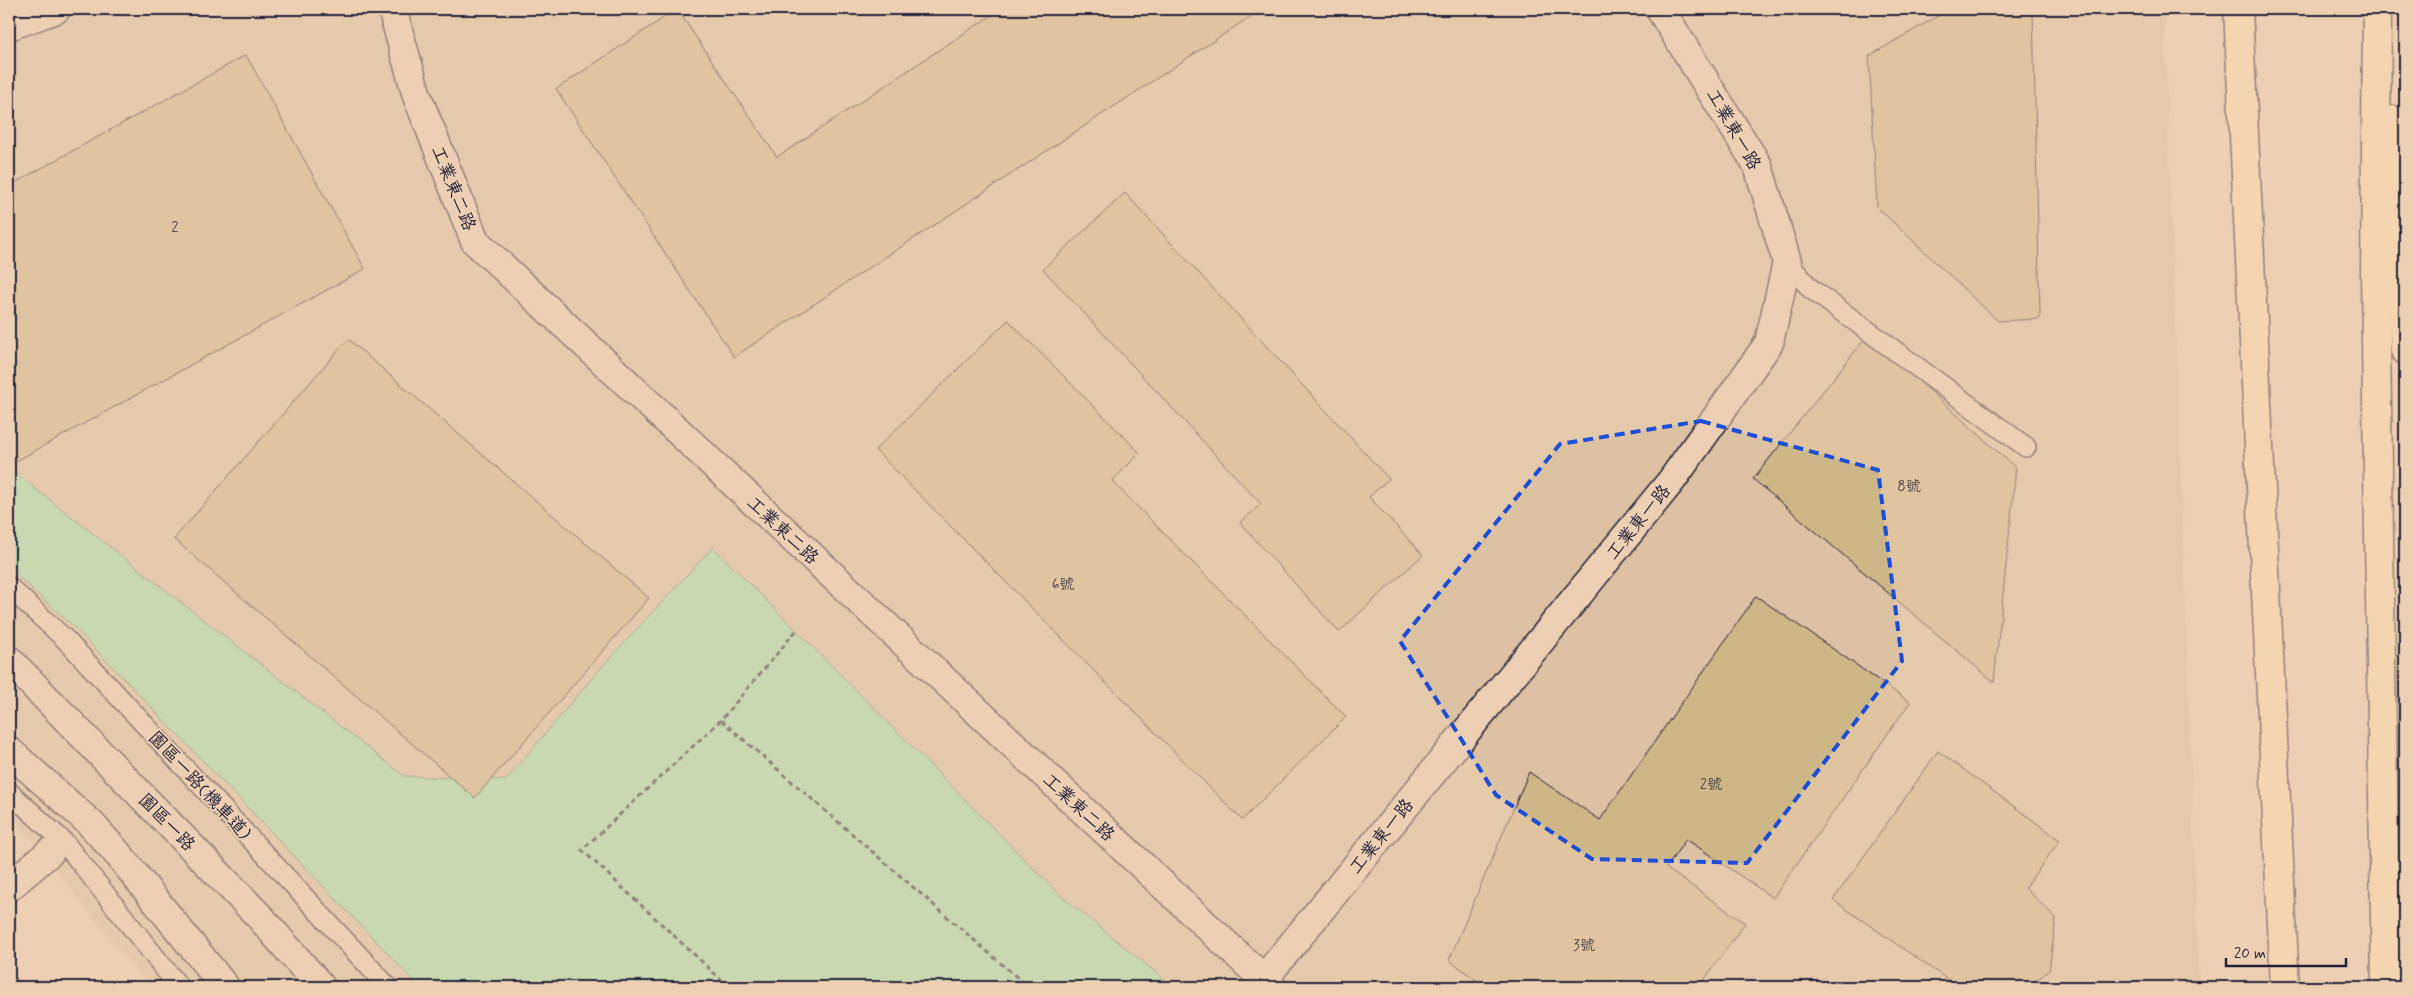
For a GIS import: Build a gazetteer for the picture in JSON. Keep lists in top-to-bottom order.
{
  "streets": {
    "street": ["工業東一路", "工業東二路", "園區一路"],
    "lane": ["園區一路(機車道)"]
  },
  "crossings": [
    ["工業東一路", "工業東二路"]
  ],
  "house_numbers": [
    "2",
    "8號",
    "6號",
    "2號",
    "3號"
  ],
  "scale_bar": "20 m"
}
